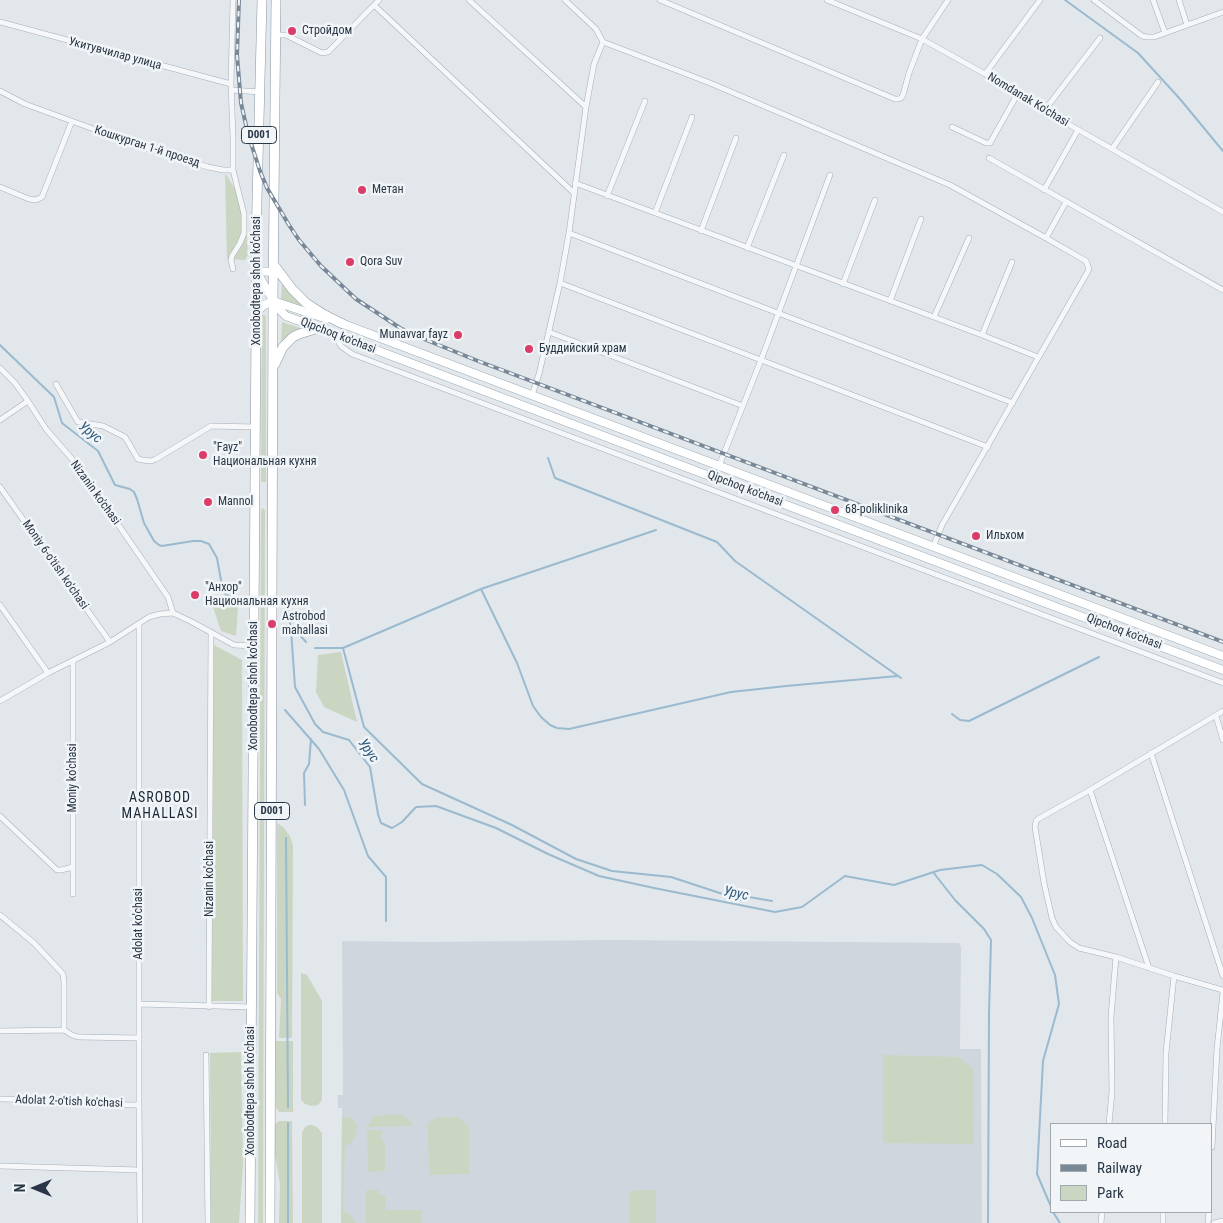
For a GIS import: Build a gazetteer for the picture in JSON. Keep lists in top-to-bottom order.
{
  "streets": {
    "highway": ["D001", "Xonobodtepa shoh ko'chasi"],
    "main road": ["Qipchoq ko'chasi"],
    "street": [
      "Укитувчилар улица",
      "Nomdanak Ko'chasi",
      "Кошкурган 1-й проезд",
      "Nizanin ko'chasi",
      "Moniy 6-o'tish ko'chasi",
      "Moniy ko'chasi",
      "Adolat ko'chasi",
      "Adolat 2-o'tish ko'chasi"
    ]
  },
  "crossings": [
    ["Укитувчилар улица", "Xonobodtepa shoh ko'chasi"],
    ["Xonobodtepa shoh ko'chasi", "Qipchoq ko'chasi"],
    ["Adolat ko'chasi", "Adolat 2-o'tish ko'chasi"]
  ],
  "districts": ["ASROBOD MAHALLASI"],
  "water": ["Урус"],
  "places": [
    "Стройдом",
    "Метан",
    "Qora Suv",
    "Munavvar fayz",
    "Буддийский храм",
    "\"Fayz\" Национальная кухня",
    "Mannol",
    "68-poliklinika",
    "Ильхом",
    "\"Анхор\" Национальная кухня",
    "Astrobod mahallasi"
  ],
  "legend": ["Road", "Railway", "Park"],
  "north": "left"
}
